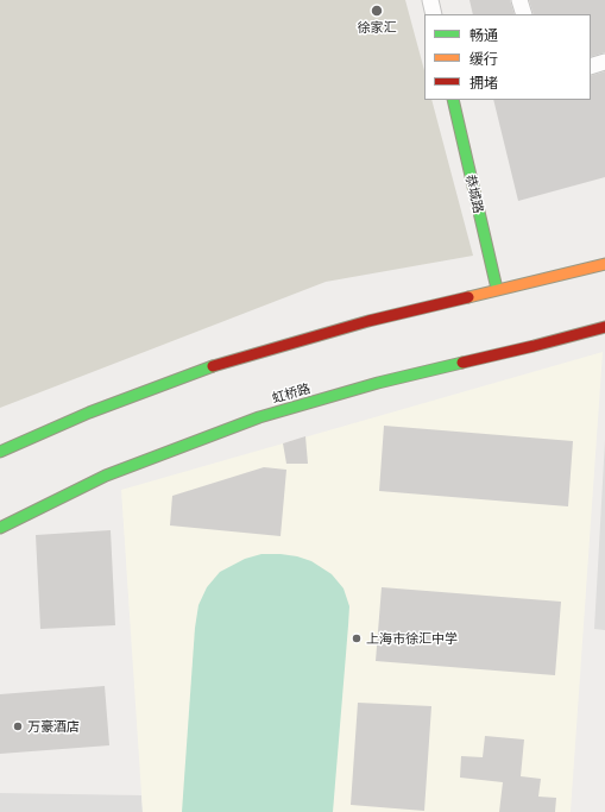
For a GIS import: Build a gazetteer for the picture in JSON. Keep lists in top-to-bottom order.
{
  "streets": {
    "main road": ["恭城路", "虹桥路"]
  },
  "places": ["徐家汇", "上海市徐汇中学", "万豪酒店"],
  "legend": ["畅通", "缓行", "拥堵"]
}
